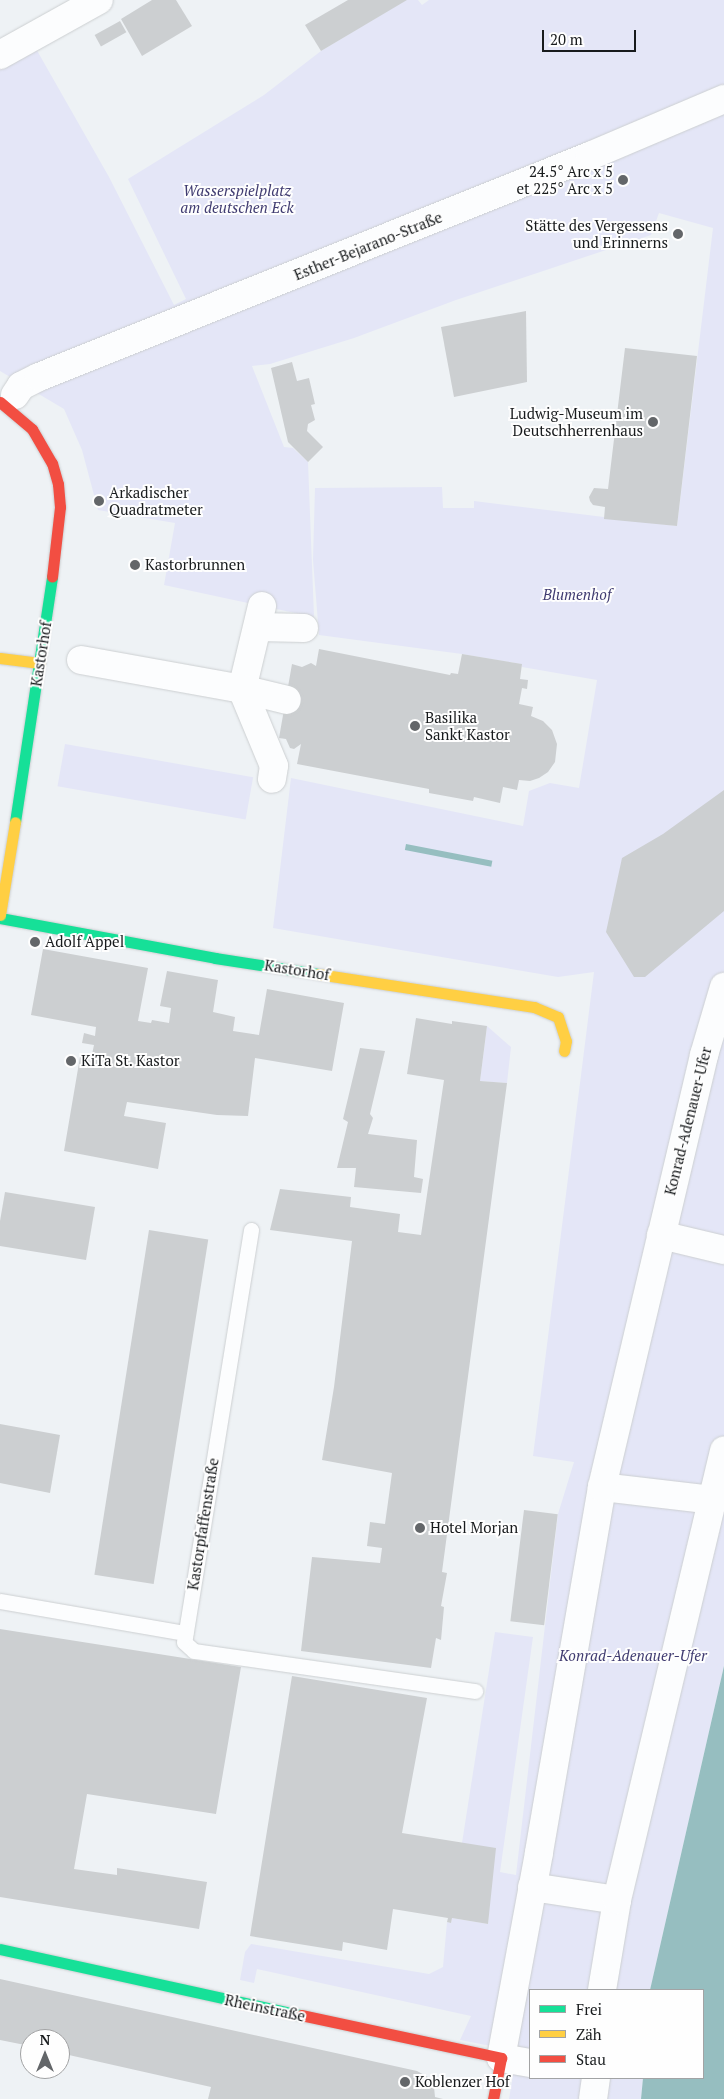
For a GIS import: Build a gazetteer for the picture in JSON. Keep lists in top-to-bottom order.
{
  "streets": {
    "street": [
      "Esther-Bejarano-Straße",
      "Kastorhof",
      "Konrad-Adenauer-Ufer",
      "Rheinstraße"
    ],
    "lane": ["Kastorpfaffenstraße"]
  },
  "crossings": [
    ["Esther-Bejarano-Straße", "Kastorhof"],
    ["Konrad-Adenauer-Ufer", "Rheinstraße"]
  ],
  "parks": ["Wasserspielplatz am deutschen Eck", "Blumenhof", "Konrad-Adenauer-Ufer"],
  "places": [
    "24.5° Arc x 5 et 225° Arc x 5",
    "Stätte des Vergessens und Erinnerns",
    "Ludwig-Museum im Deutschherrenhaus",
    "Arkadischer Quadratmeter",
    "Kastorbrunnen",
    "Basilika Sankt Kastor",
    "Adolf Appel",
    "KiTa St. Kastor",
    "Hotel Morjan",
    "Koblenzer Hof"
  ],
  "legend": ["Frei", "Zäh", "Stau"],
  "scale_bar": "20 m",
  "north": "top"
}
